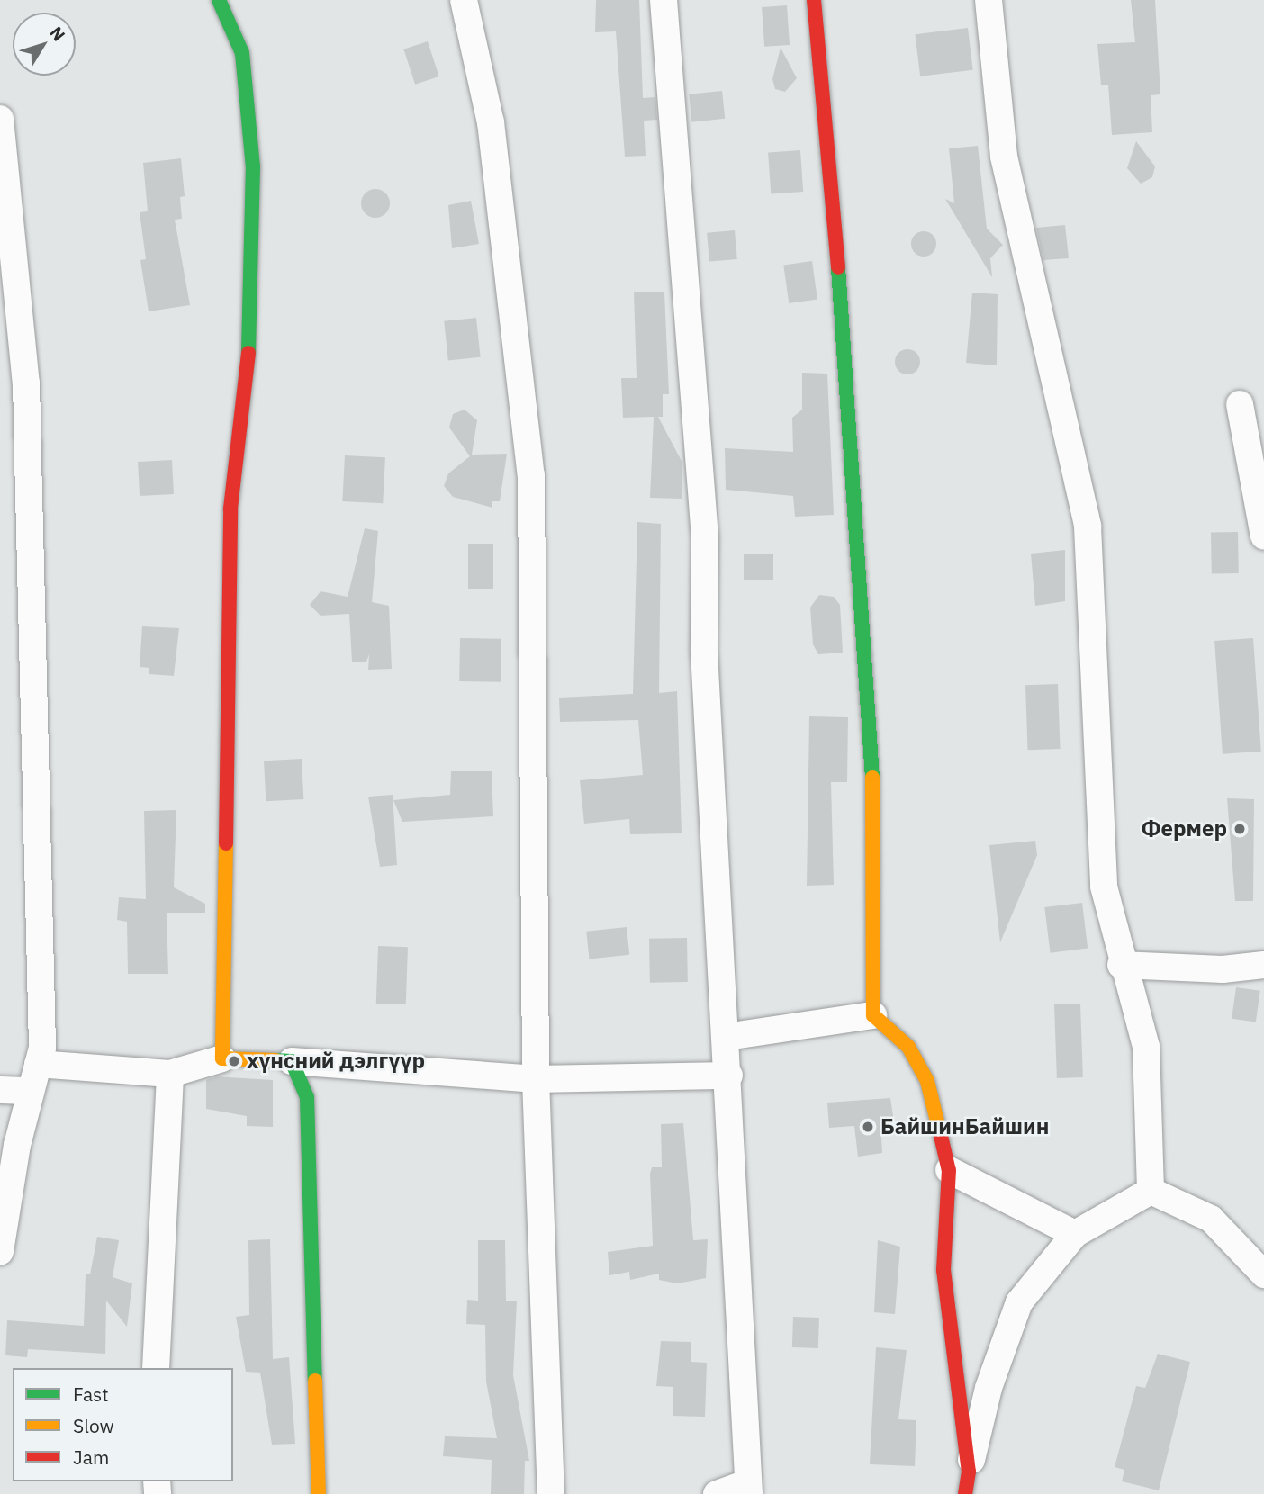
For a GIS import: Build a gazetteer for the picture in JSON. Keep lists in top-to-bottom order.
{
  "places": ["Фермер", "хүнсний дэлгүүр", "БайшинБайшин"],
  "legend": ["Fast", "Slow", "Jam"],
  "north": "top right"
}
